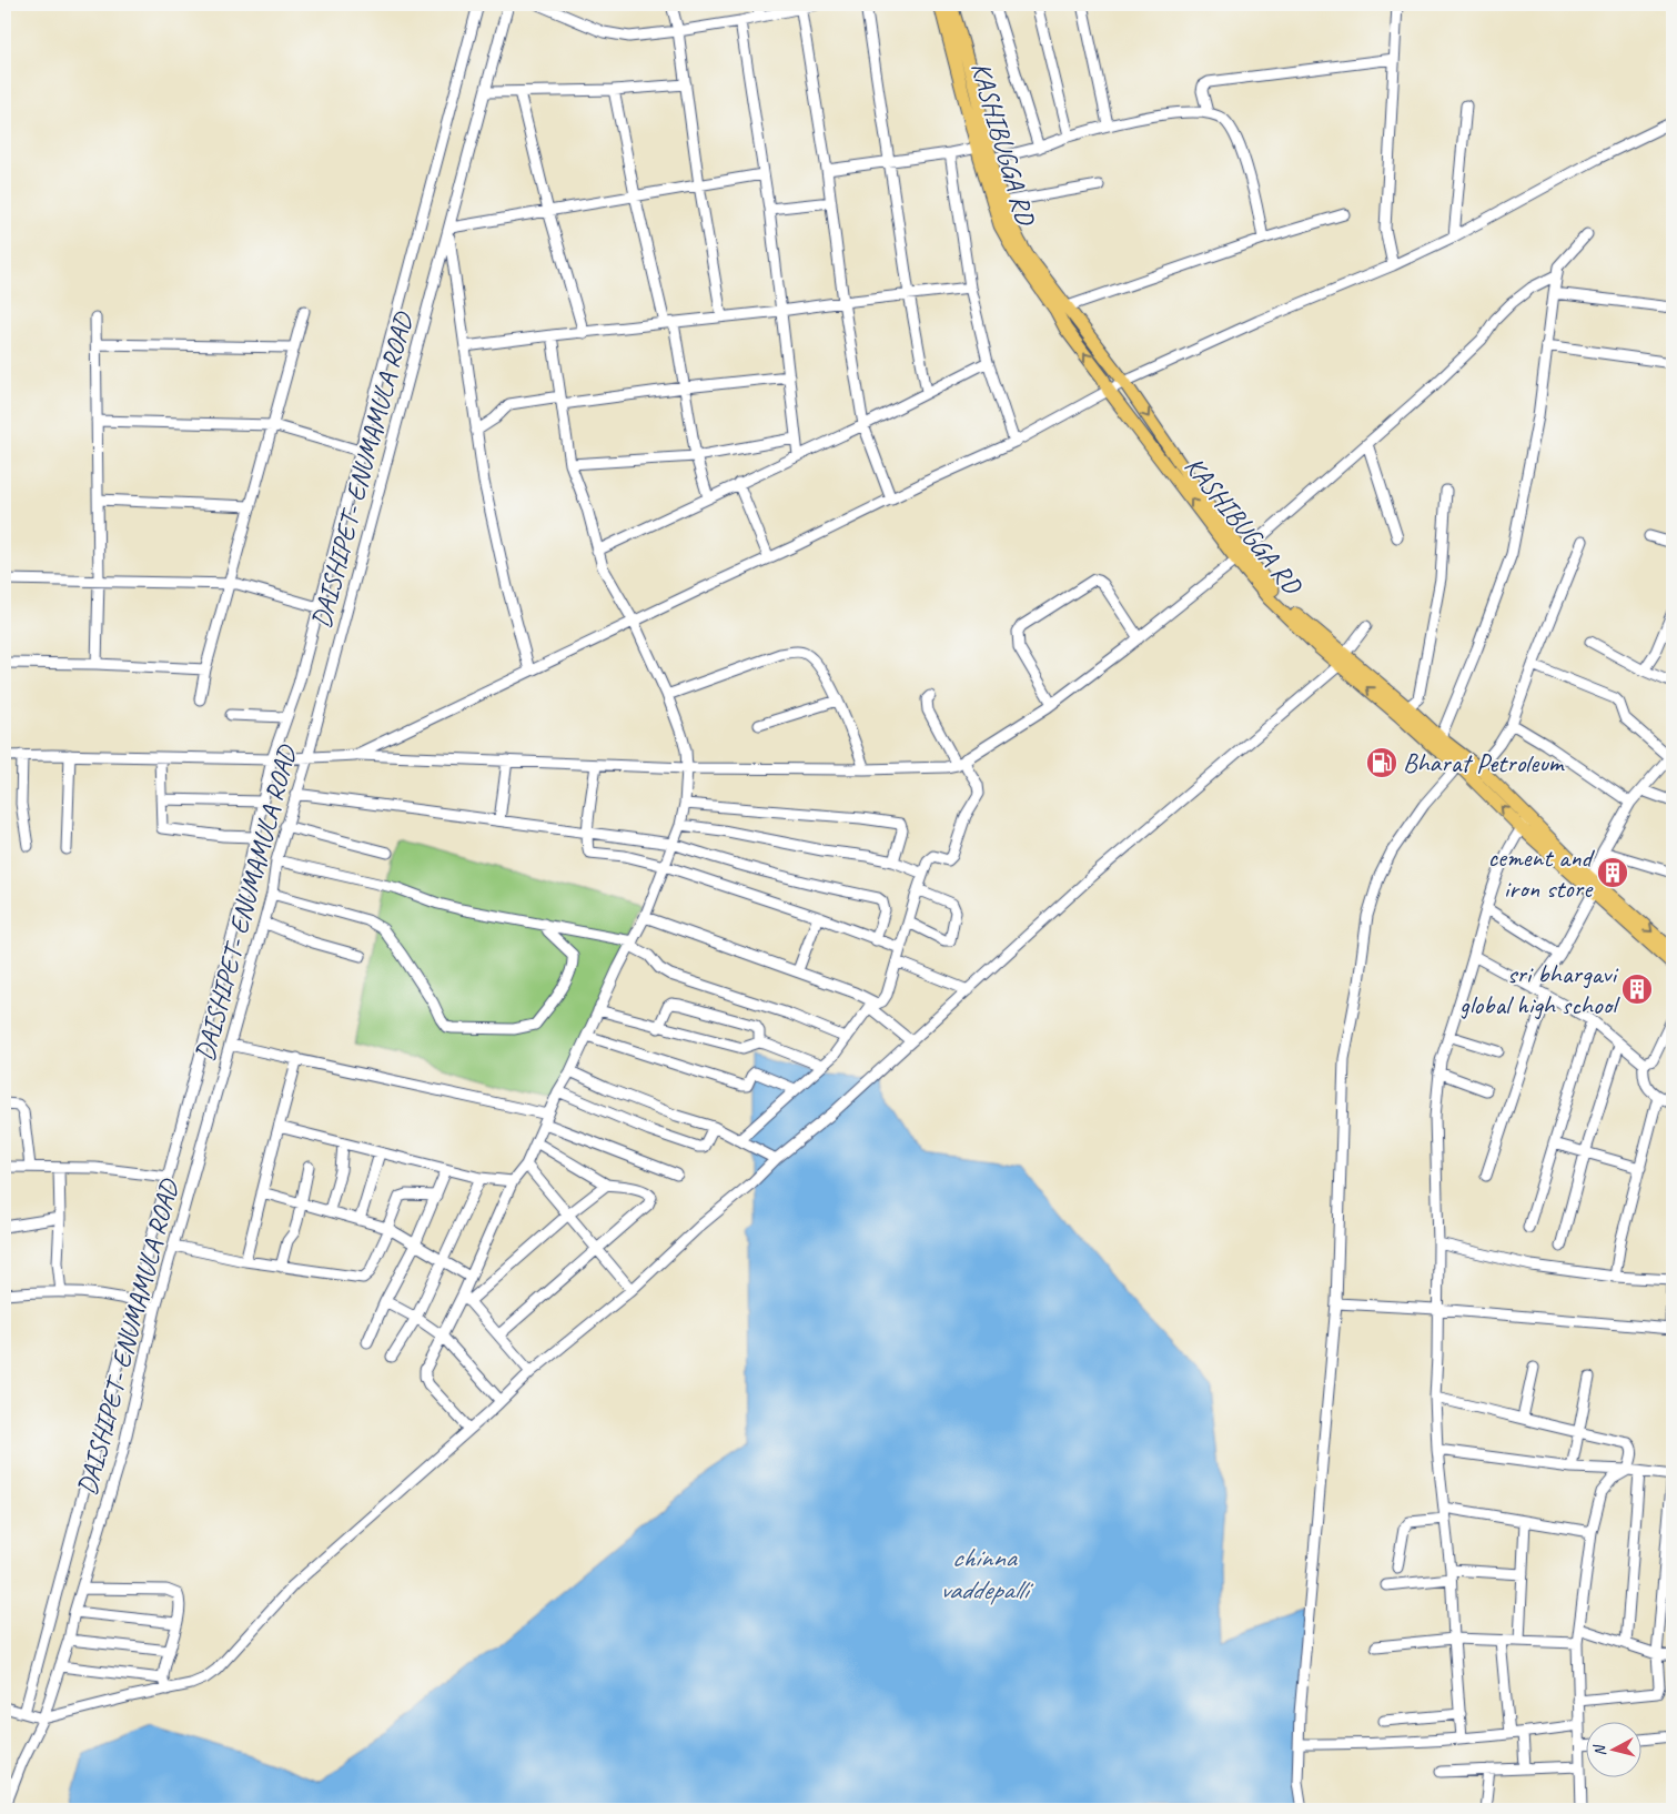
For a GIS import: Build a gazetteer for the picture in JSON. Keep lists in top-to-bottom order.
{
  "streets": {
    "main road": ["KASHIBUGGA RD"],
    "street": ["DAISHIPET- ENUMAMULA ROAD"]
  },
  "water": ["chinna vaddepalli"],
  "places": {
    "fuel station": ["Bharat Petroleum"],
    "building": ["cement and iron store", "sri bhargavi global high school"]
  },
  "north": "left"
}
